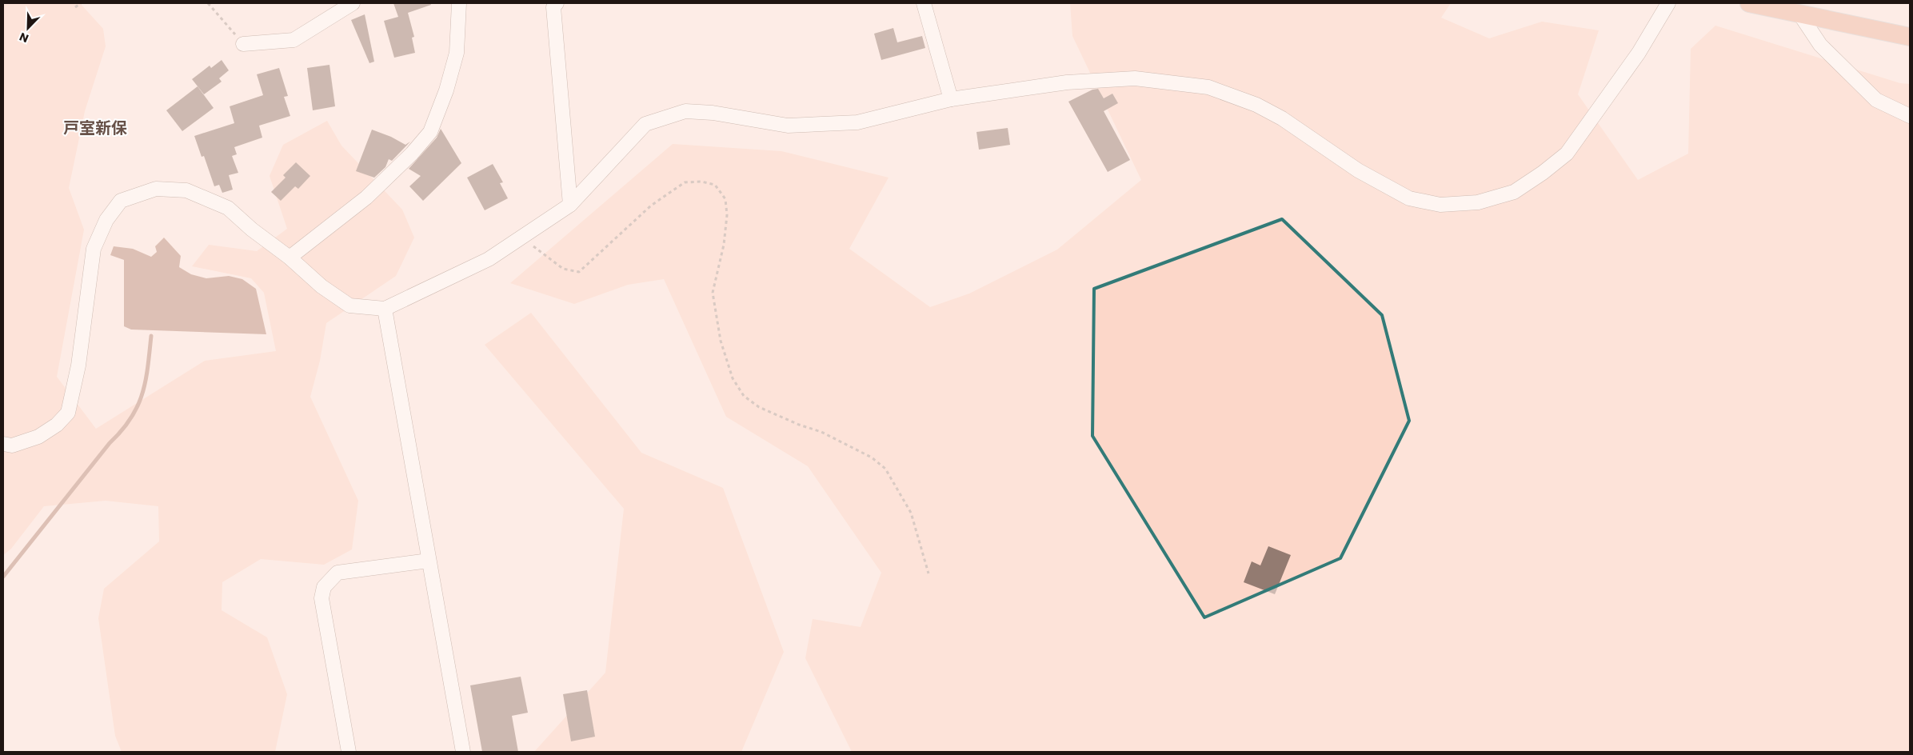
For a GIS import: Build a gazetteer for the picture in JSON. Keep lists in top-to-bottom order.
{
  "districts": ["戸室新保"],
  "north": "bottom left"
}
